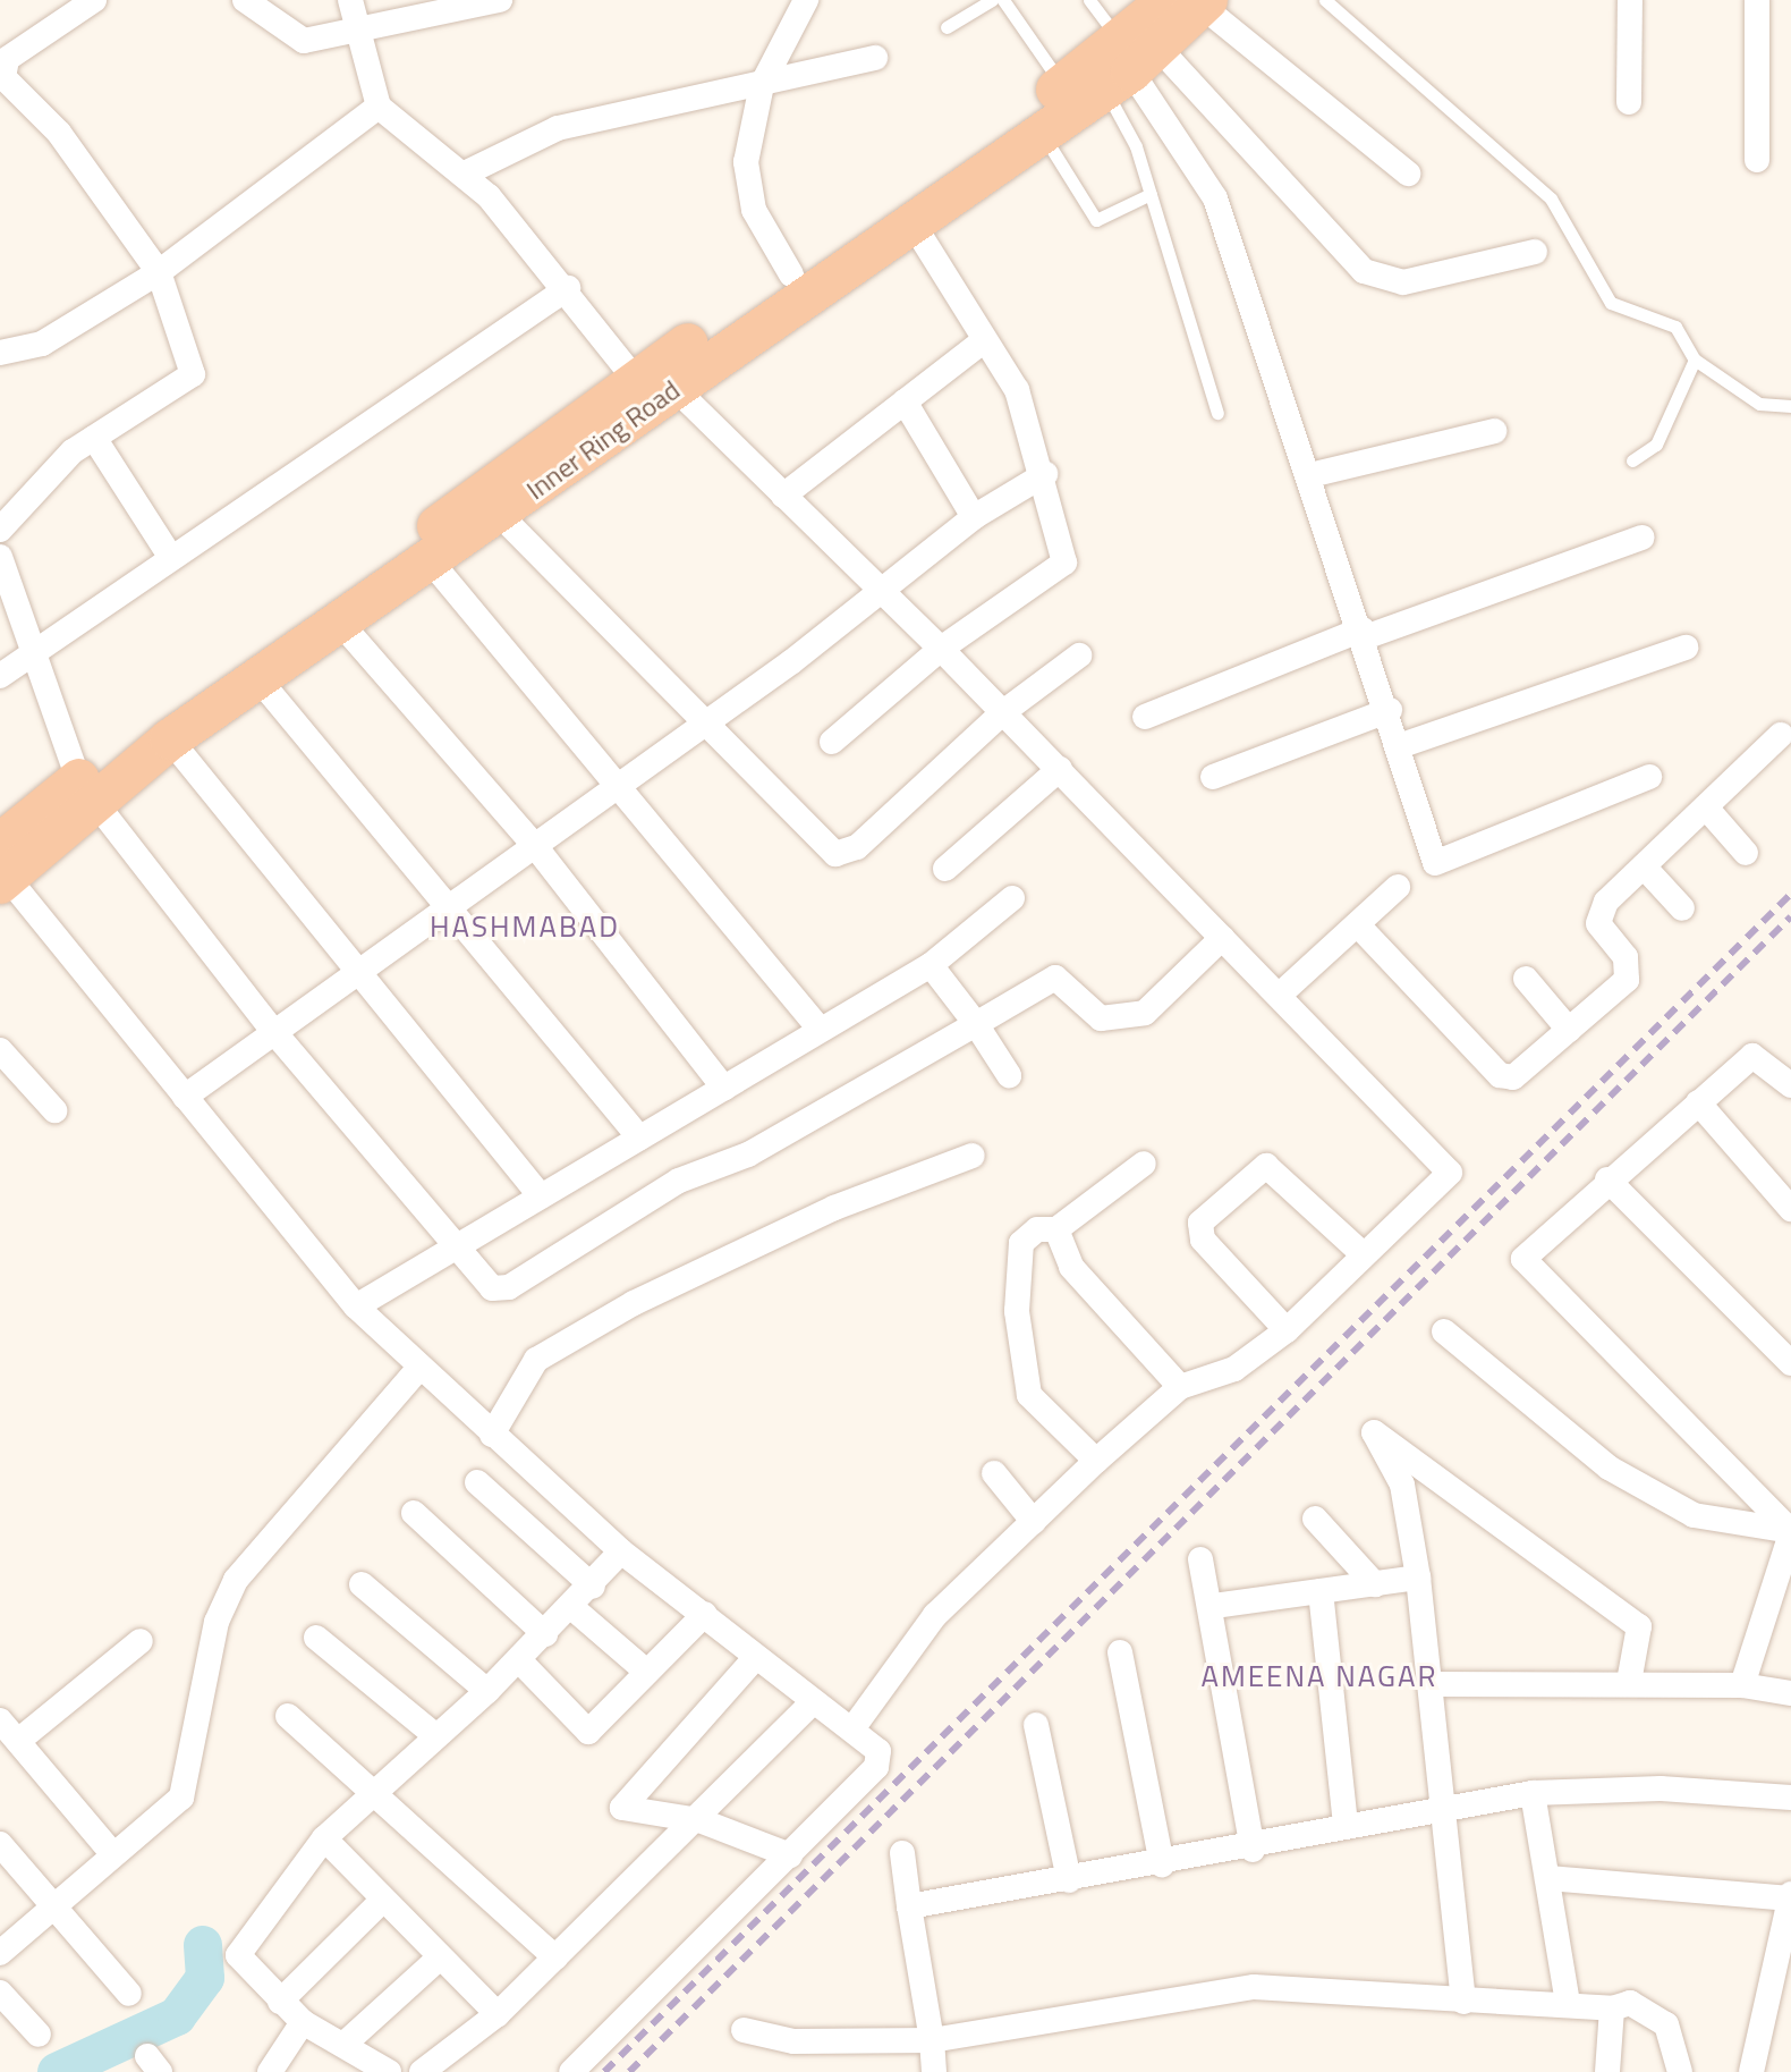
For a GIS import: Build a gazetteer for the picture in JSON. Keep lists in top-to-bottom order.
{
  "streets": {
    "highway": ["Inner Ring Road"]
  },
  "districts": ["HASHMABAD", "AMEENA NAGAR"]
}
